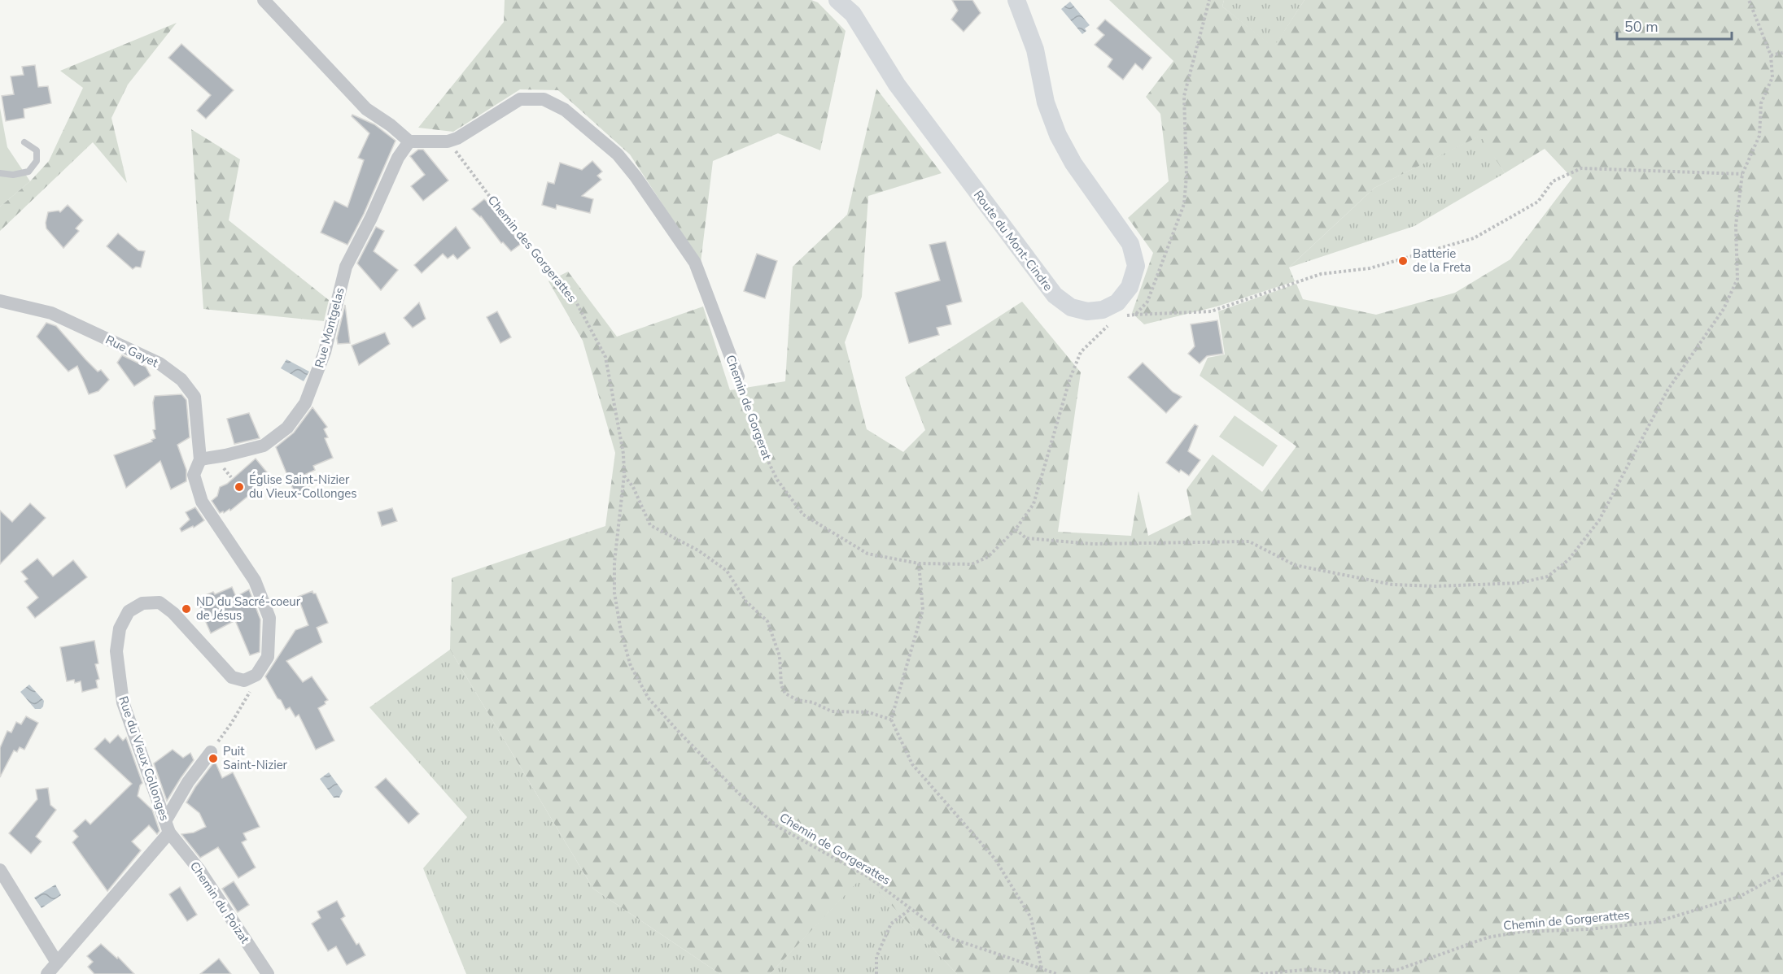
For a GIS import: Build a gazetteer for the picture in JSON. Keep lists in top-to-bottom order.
{
  "streets": {
    "street": [
      "Route du Mont-Cindre",
      "Rue Montgelas",
      "Rue Gayet",
      "Chemin de Gorgerat",
      "Rue du Vieux Collonges",
      "Chemin du Poizat"
    ],
    "path": ["Chemin des Gorgerattes", "Chemin de Gorgerattes"]
  },
  "crossings": [
    ["Chemin des Gorgerattes", "Chemin de Gorgerat"],
    ["Chemin des Gorgerattes", "Chemin de Gorgerattes"],
    ["Rue Montgelas", "Rue Gayet"],
    ["Rue du Vieux Collonges", "Chemin du Poizat"]
  ],
  "places": [
    "Batterie de la Freta",
    "Église Saint-Nizier du Vieux-Collonges",
    "ND du Sacré-coeur de Jésus",
    "Puit Saint-Nizier"
  ],
  "scale_bar": "50 m"
}
